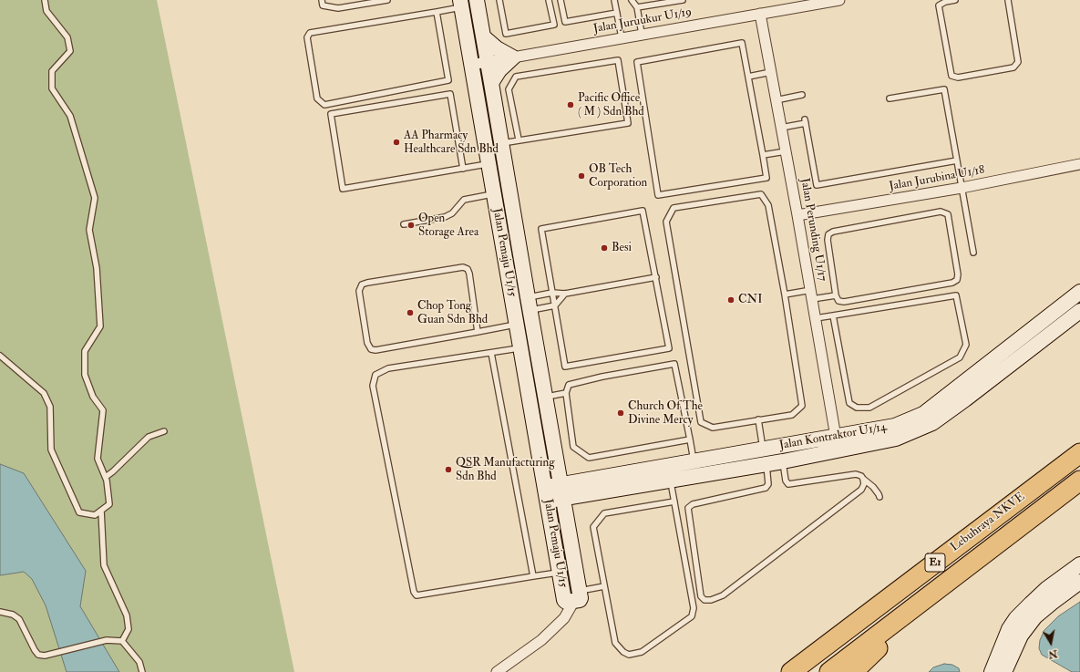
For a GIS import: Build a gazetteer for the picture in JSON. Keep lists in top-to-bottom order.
{
  "streets": {
    "highway": ["Lebuhraya NKVE", "E1"],
    "street": [
      "Jalan Juruukur U1/19",
      "Jalan Jurubina U1/18",
      "Jalan Perunding U1/17",
      "Jalan Pemaju U1/15",
      "Jalan Kontraktor U1/14"
    ]
  },
  "crossings": [
    ["Jalan Juruukur U1/19", "Jalan Perunding U1/17"],
    ["Jalan Juruukur U1/19", "Jalan Pemaju U1/15"],
    ["Jalan Jurubina U1/18", "Jalan Perunding U1/17"],
    ["Jalan Perunding U1/17", "Jalan Kontraktor U1/14"],
    ["Jalan Pemaju U1/15", "Jalan Kontraktor U1/14"]
  ],
  "places": [
    "Pacific Office ( M ) Sdn Bhd",
    "AA Pharmacy Healthcare Sdn Bhd",
    "OB Tech Corporation",
    "Open Storage Area",
    "Besi",
    "CNI",
    "Chop Tong Guan Sdn Bhd",
    "Church Of The Divine Mercy",
    "QSR Manufacturing Sdn Bhd"
  ],
  "north": "bottom"
}
